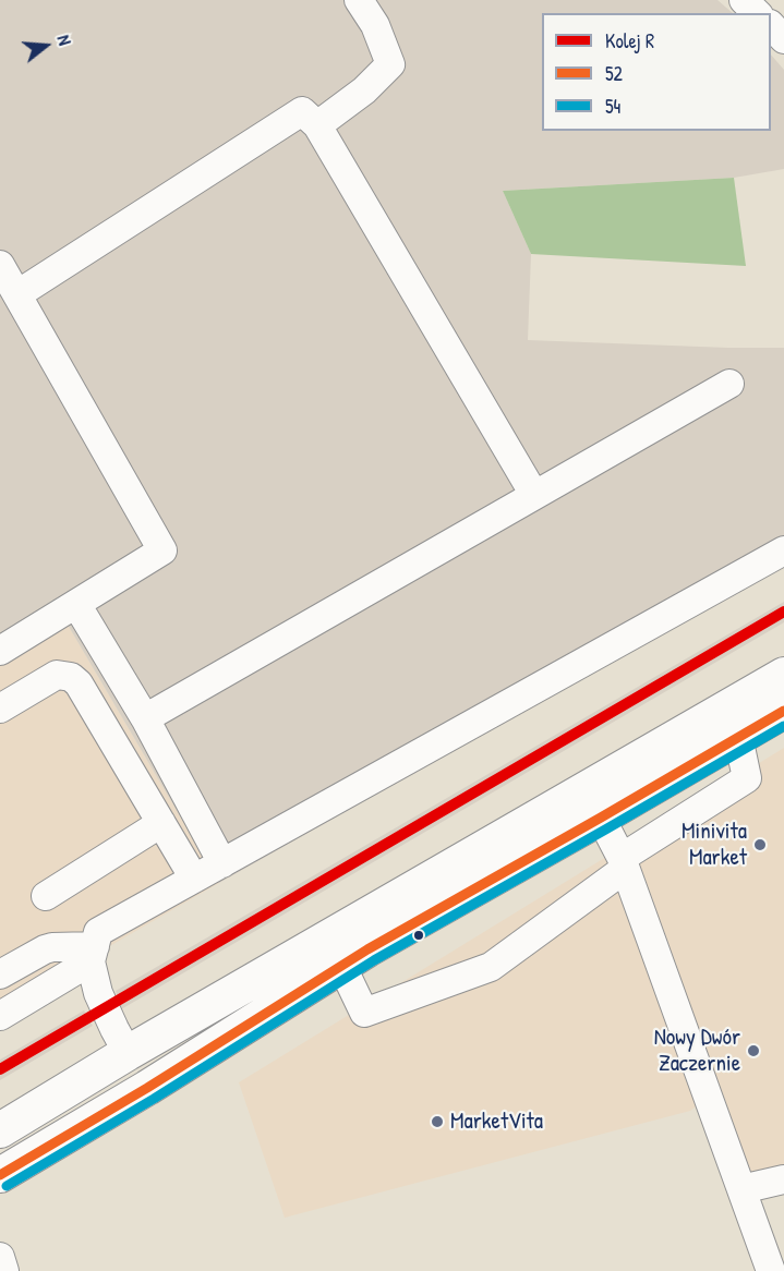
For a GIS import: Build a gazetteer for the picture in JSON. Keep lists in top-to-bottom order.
{
  "places": ["Minivita Market", "Nowy Dwór Zaczernie", "MarketVita"],
  "lines": ["rail line R", "transit line 52", "transit line 54"],
  "legend": ["Kolej R", "52", "54"],
  "north": "right"
}
